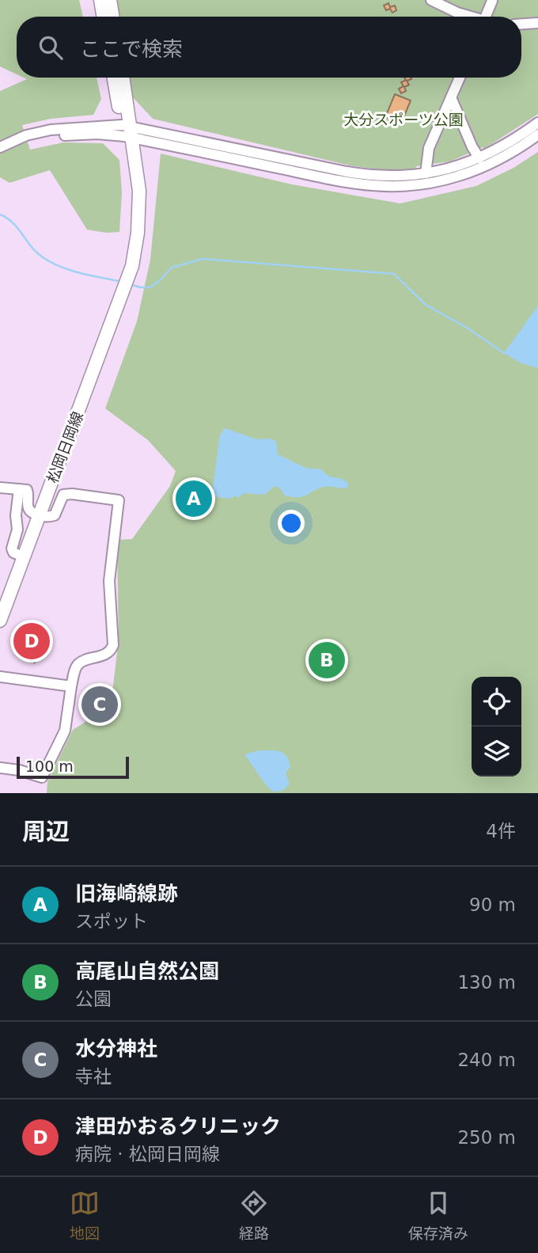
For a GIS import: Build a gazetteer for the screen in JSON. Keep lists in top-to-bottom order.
{
  "streets": {
    "main road": ["松岡日岡線"]
  },
  "parks": ["大分スポーツ公園"],
  "scale_bar": "100 m",
  "page": {
    "search": "ここで検索",
    "pins": [
      "A",
      "D",
      "B",
      "C"
    ],
    "scale": "100 m",
    "heading": ["周辺", "4件"],
    "list": [
      {
        "mark": "A",
        "name": "旧海崎線跡",
        "note": "スポット",
        "value": "90 m"
      },
      {
        "mark": "B",
        "name": "高尾山自然公園",
        "note": "公園",
        "value": "130 m"
      },
      {
        "mark": "C",
        "name": "水分神社",
        "note": "寺社",
        "value": "240 m"
      },
      {
        "mark": "D",
        "name": "津田かおるクリニック",
        "note": "病院 · 松岡日岡線",
        "value": "250 m"
      }
    ],
    "nav": ["地図", "経路", "保存済み"]
  }
}
